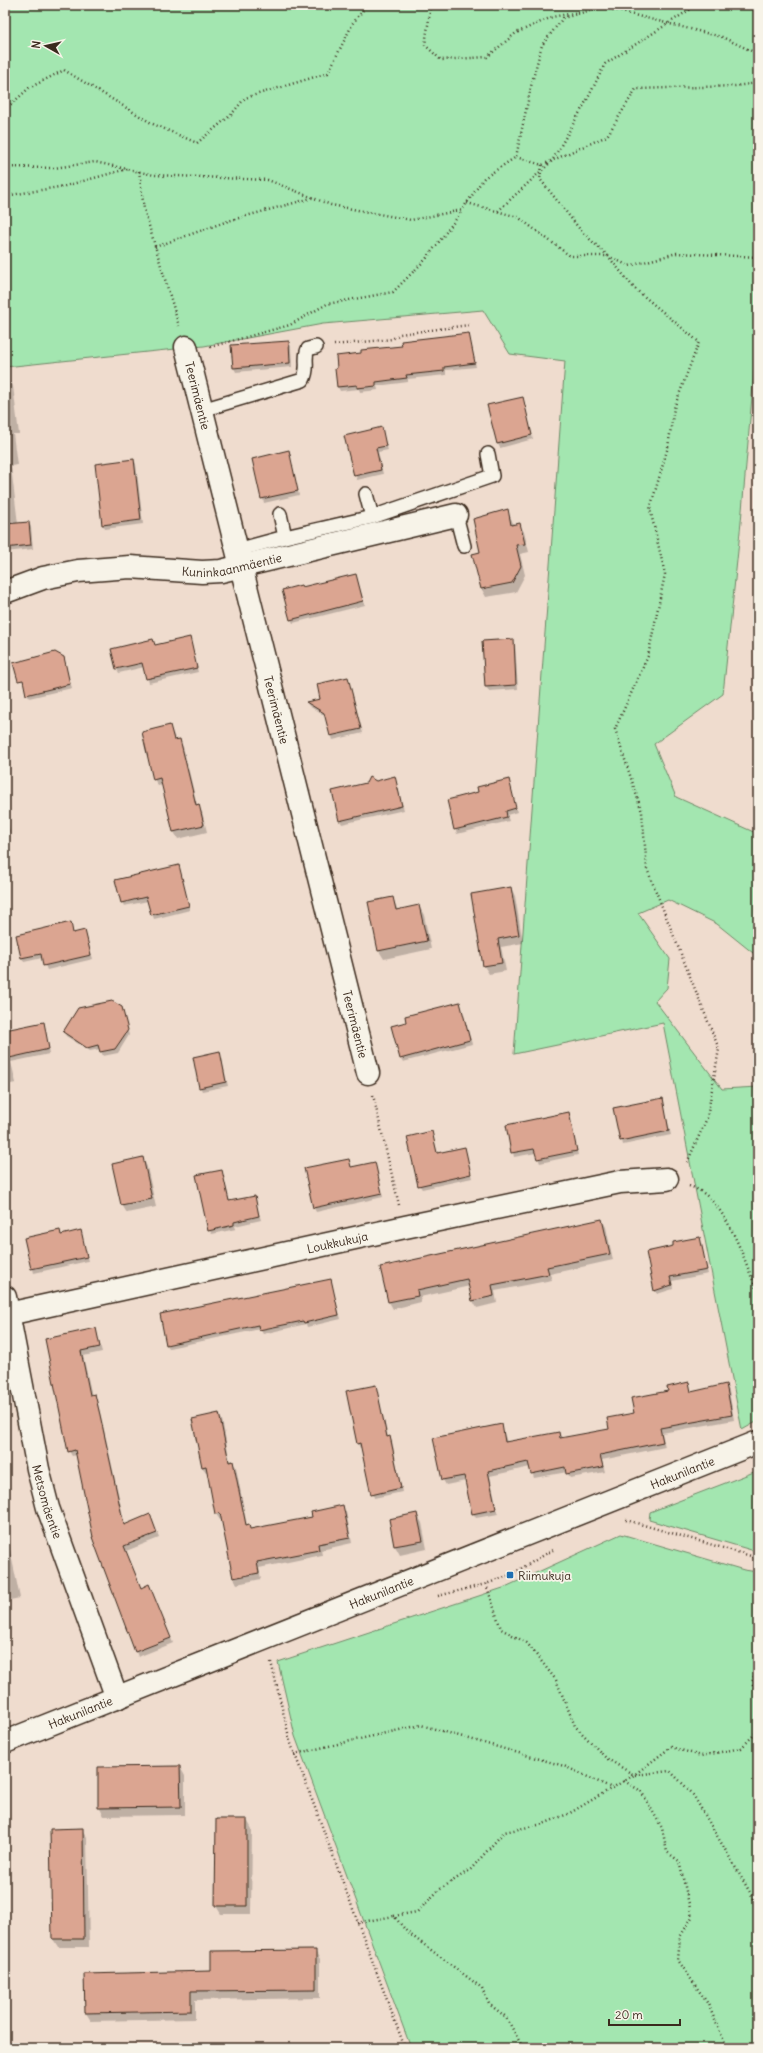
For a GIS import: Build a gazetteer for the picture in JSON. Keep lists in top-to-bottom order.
{
  "streets": {
    "street": [
      "Teerimäentie",
      "Kuninkaanmäentie",
      "Loukkukuja",
      "Hakunilantie",
      "Metsomäentie"
    ]
  },
  "crossings": [
    ["Teerimäentie", "Kuninkaanmäentie"],
    ["Loukkukuja", "Metsomäentie"],
    ["Hakunilantie", "Metsomäentie"]
  ],
  "places": {
    "transit": ["Riimukuja"]
  },
  "scale_bar": "20 m",
  "north": "left"
}
